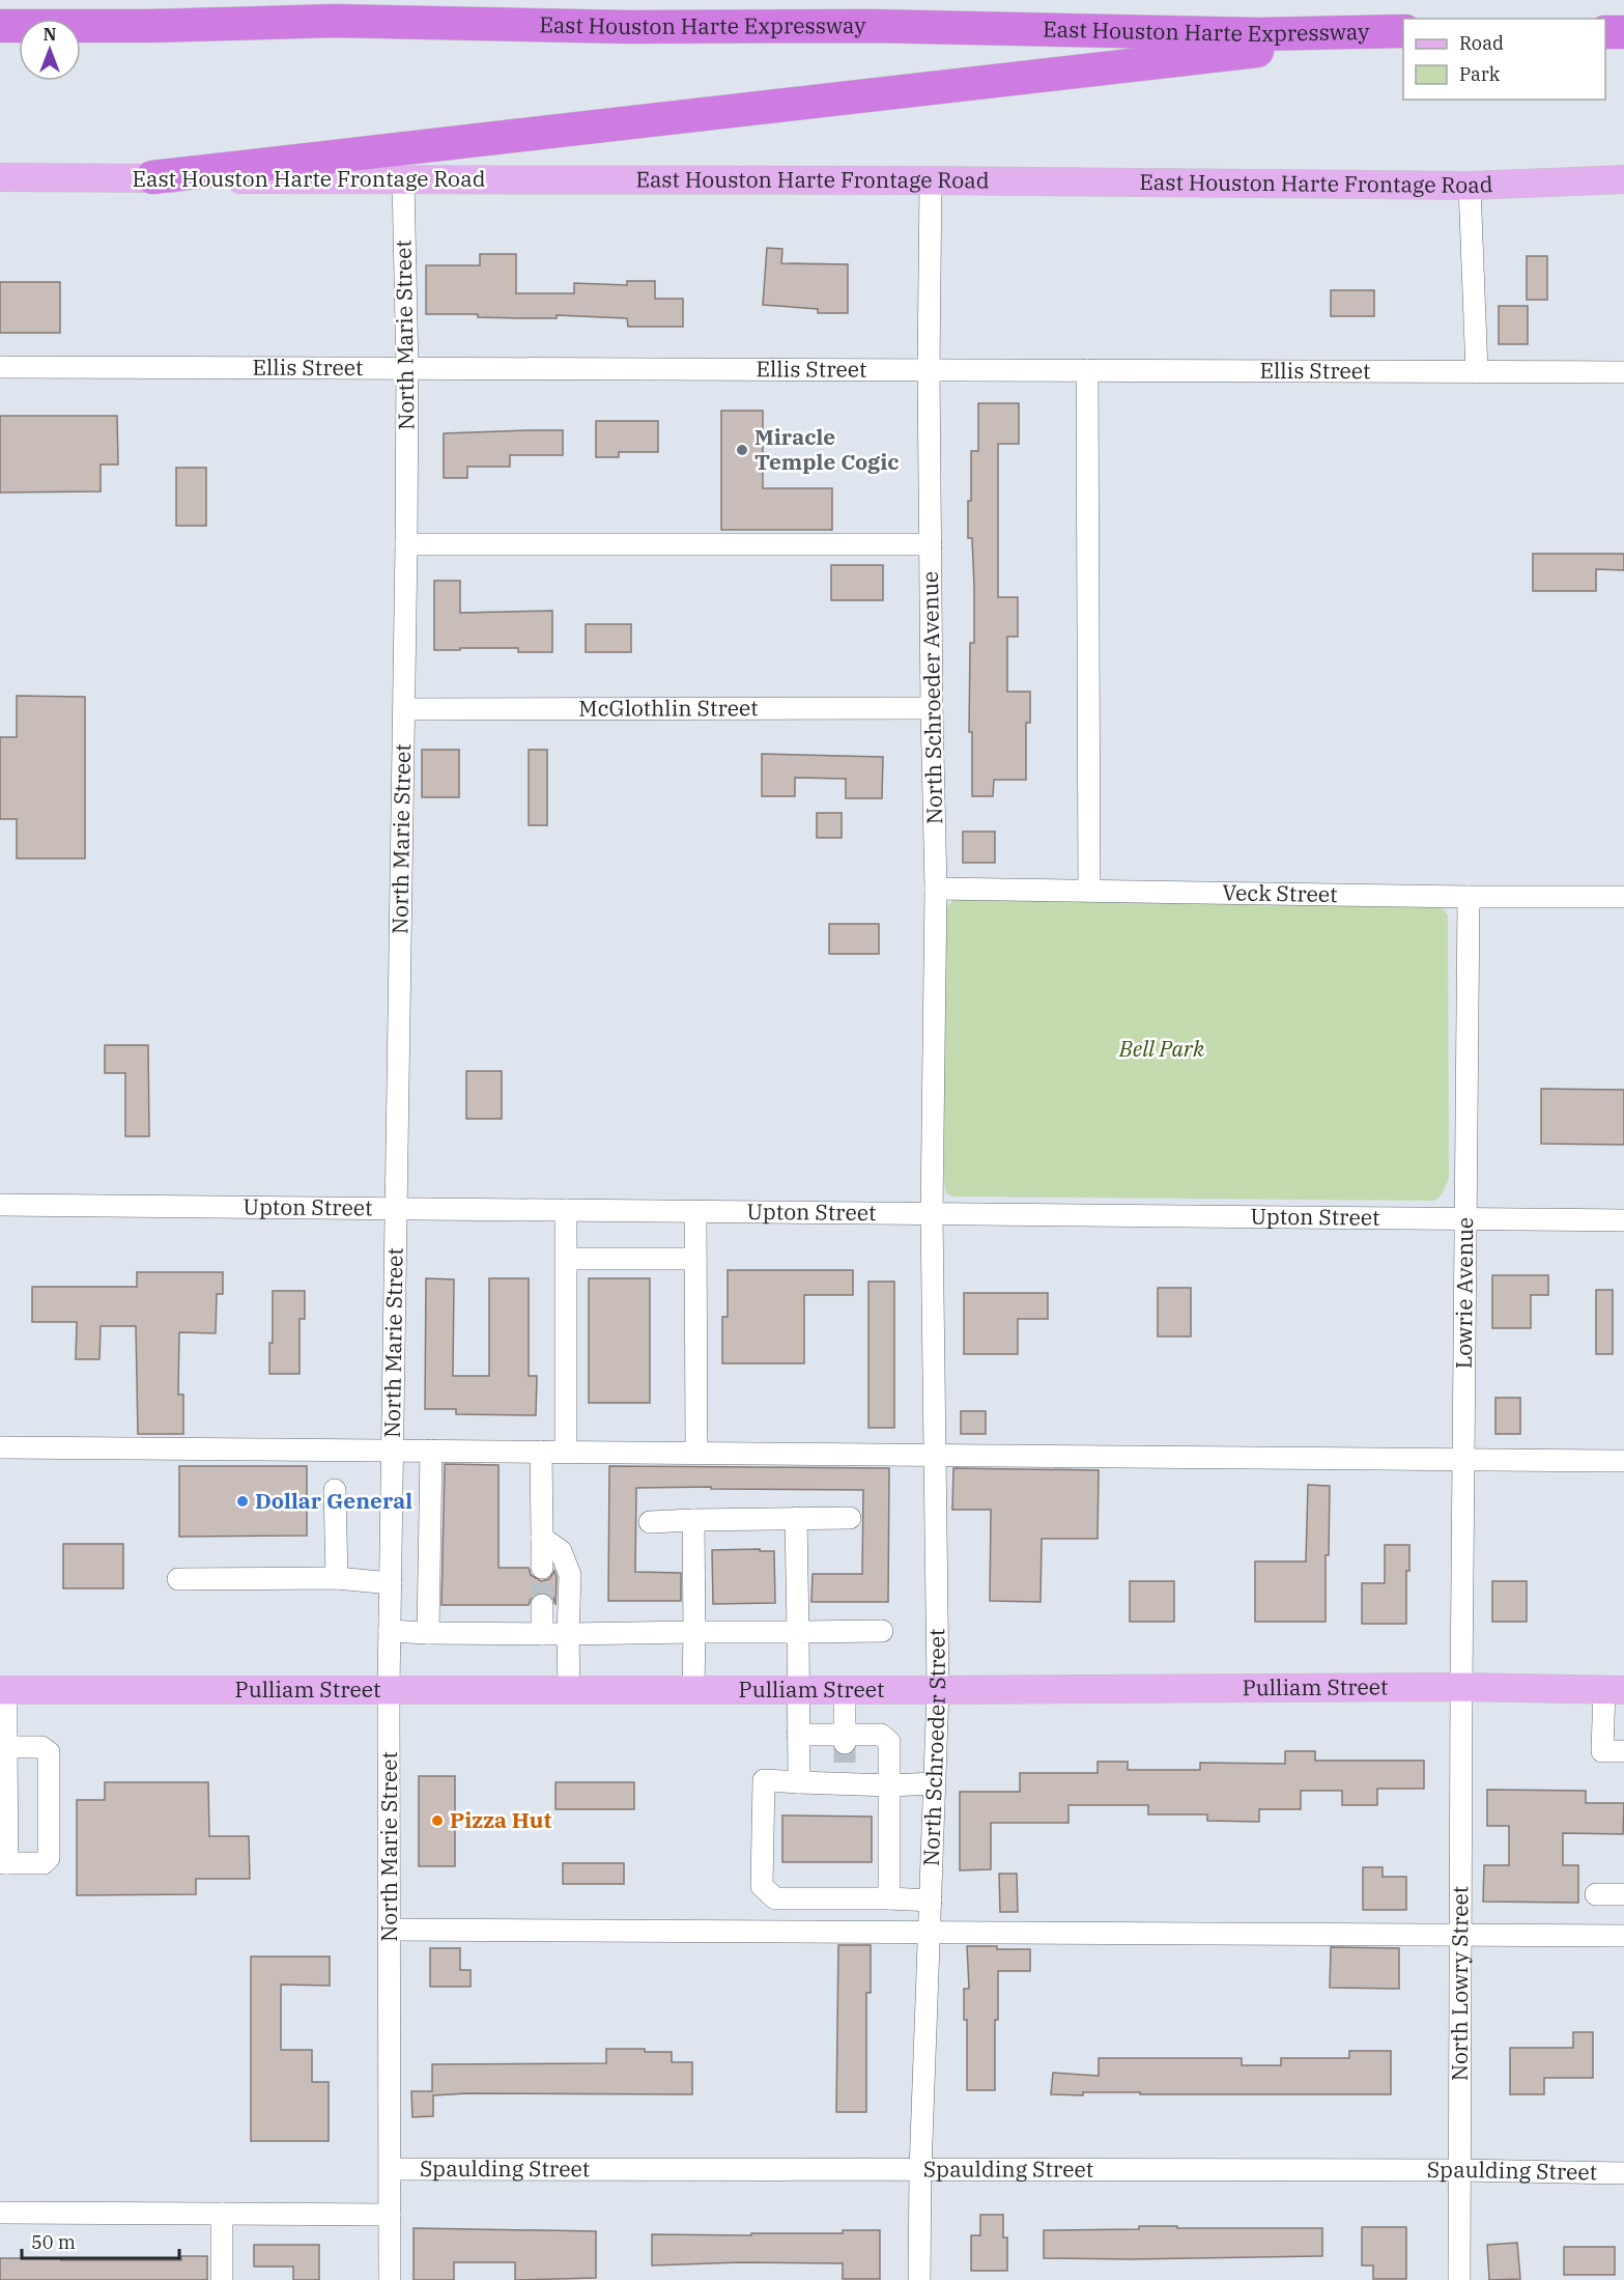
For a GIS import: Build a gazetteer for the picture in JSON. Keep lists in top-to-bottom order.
{
  "streets": {
    "highway": ["East Houston Harte Expressway"],
    "main road": ["East Houston Harte Frontage Road", "Pulliam Street"],
    "street": [
      "North Marie Street",
      "Ellis Street",
      "North Schroeder Avenue",
      "McGlothlin Street",
      "Veck Street",
      "Upton Street",
      "Lowrie Avenue",
      "North Schroeder Street",
      "North Lowry Street",
      "Spaulding Street"
    ]
  },
  "crossings": [
    ["East Houston Harte Frontage Road", "North Marie Street"],
    ["East Houston Harte Frontage Road", "North Schroeder Avenue"],
    ["North Marie Street", "Ellis Street"],
    ["North Marie Street", "McGlothlin Street"],
    ["North Marie Street", "Upton Street"],
    ["North Marie Street", "Pulliam Street"],
    ["North Marie Street", "Spaulding Street"],
    ["Ellis Street", "North Schroeder Avenue"],
    ["North Schroeder Avenue", "McGlothlin Street"],
    ["North Schroeder Avenue", "Veck Street"],
    ["North Schroeder Avenue", "Upton Street"],
    ["North Schroeder Avenue", "North Schroeder Street"],
    ["Veck Street", "Lowrie Avenue"],
    ["Upton Street", "Lowrie Avenue"],
    ["Upton Street", "North Schroeder Street"],
    ["Lowrie Avenue", "Pulliam Street"],
    ["Lowrie Avenue", "North Lowry Street"],
    ["Pulliam Street", "North Schroeder Street"],
    ["Pulliam Street", "North Lowry Street"],
    ["North Schroeder Street", "Spaulding Street"],
    ["North Lowry Street", "Spaulding Street"]
  ],
  "parks": ["Bell Park"],
  "places": ["Miracle Temple Cogic", "Dollar General", "Pizza Hut"],
  "legend": ["Road", "Park"],
  "scale_bar": "50 m",
  "north": "top"
}
